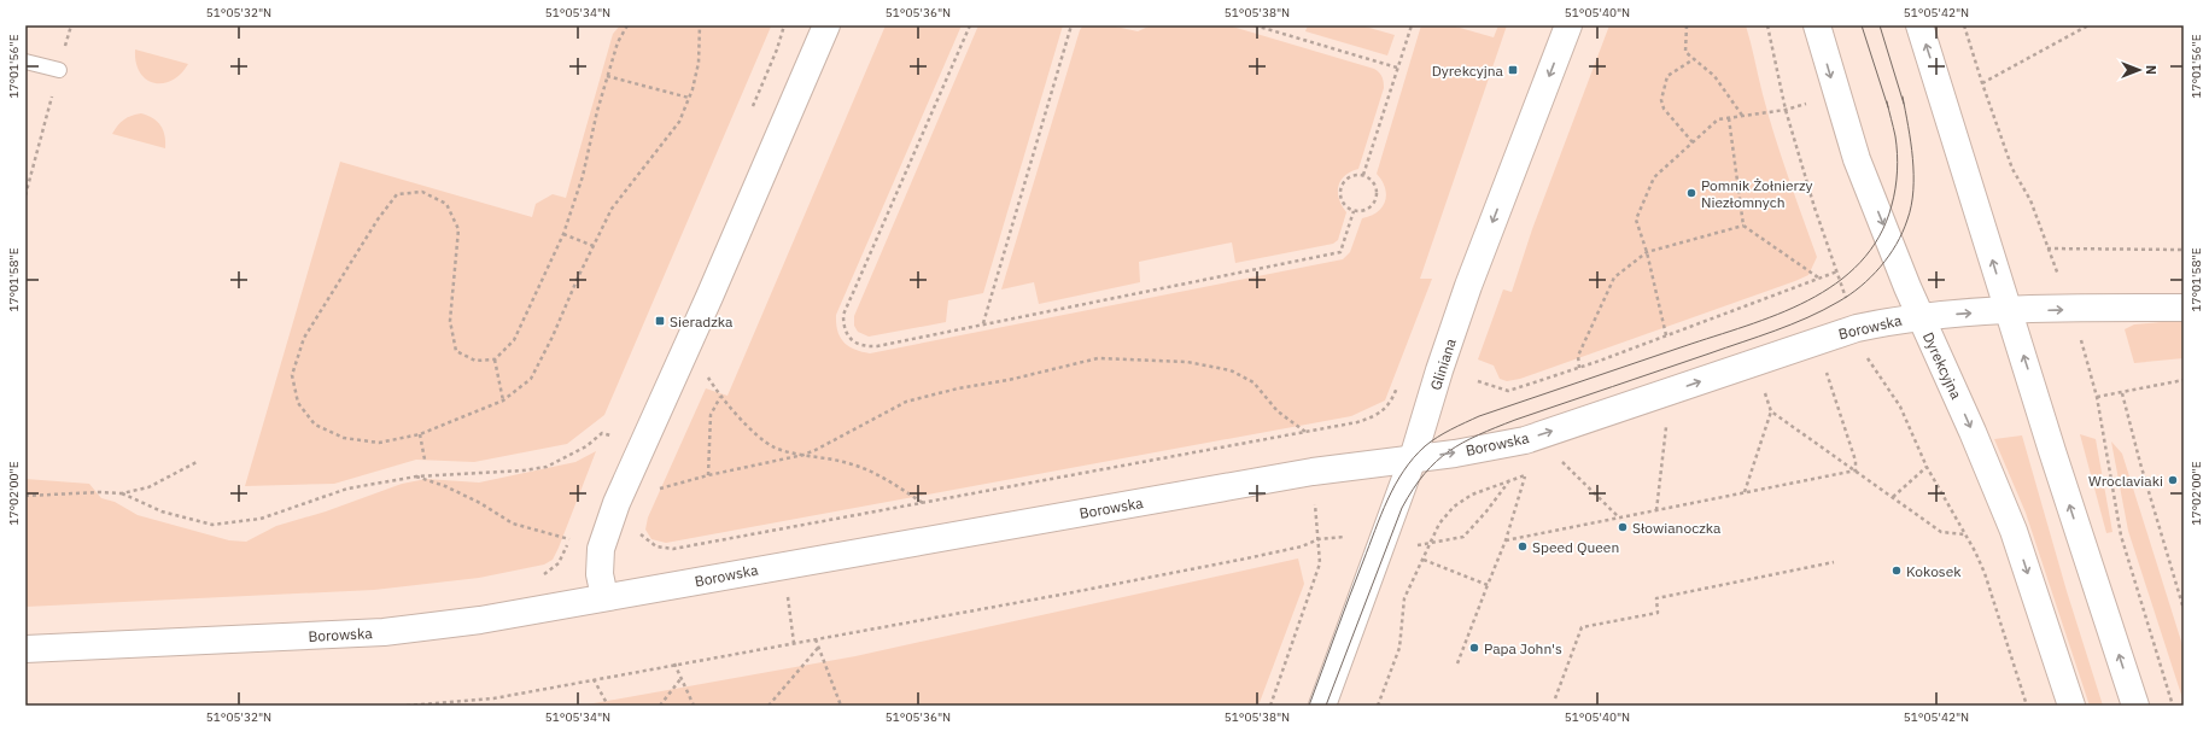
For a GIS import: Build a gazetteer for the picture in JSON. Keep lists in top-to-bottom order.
{
  "streets": {
    "street": ["Borowska", "Gliniana", "Dyrekcyjna"]
  },
  "crossings": [
    ["Borowska", "Gliniana"],
    ["Borowska", "Dyrekcyjna"]
  ],
  "one_way": ["Borowska", "Gliniana"],
  "places": {
    "transit": ["Dyrekcyjna", "Sieradzka"],
    "other": [
      "Pomnik Żołnierzy Niezłomnych",
      "Wroclaviaki",
      "Słowianoczka",
      "Speed Queen",
      "Kokosek",
      "Papa John's"
    ]
  },
  "north": "right",
  "coordinates": [
    "51°05'32\"N",
    "51°05'34\"N",
    "51°05'36\"N",
    "51°05'38\"N",
    "51°05'40\"N",
    "51°05'42\"N",
    "17°01'56\"E",
    "17°01'58\"E",
    "17°02'00\"E"
  ]
}
